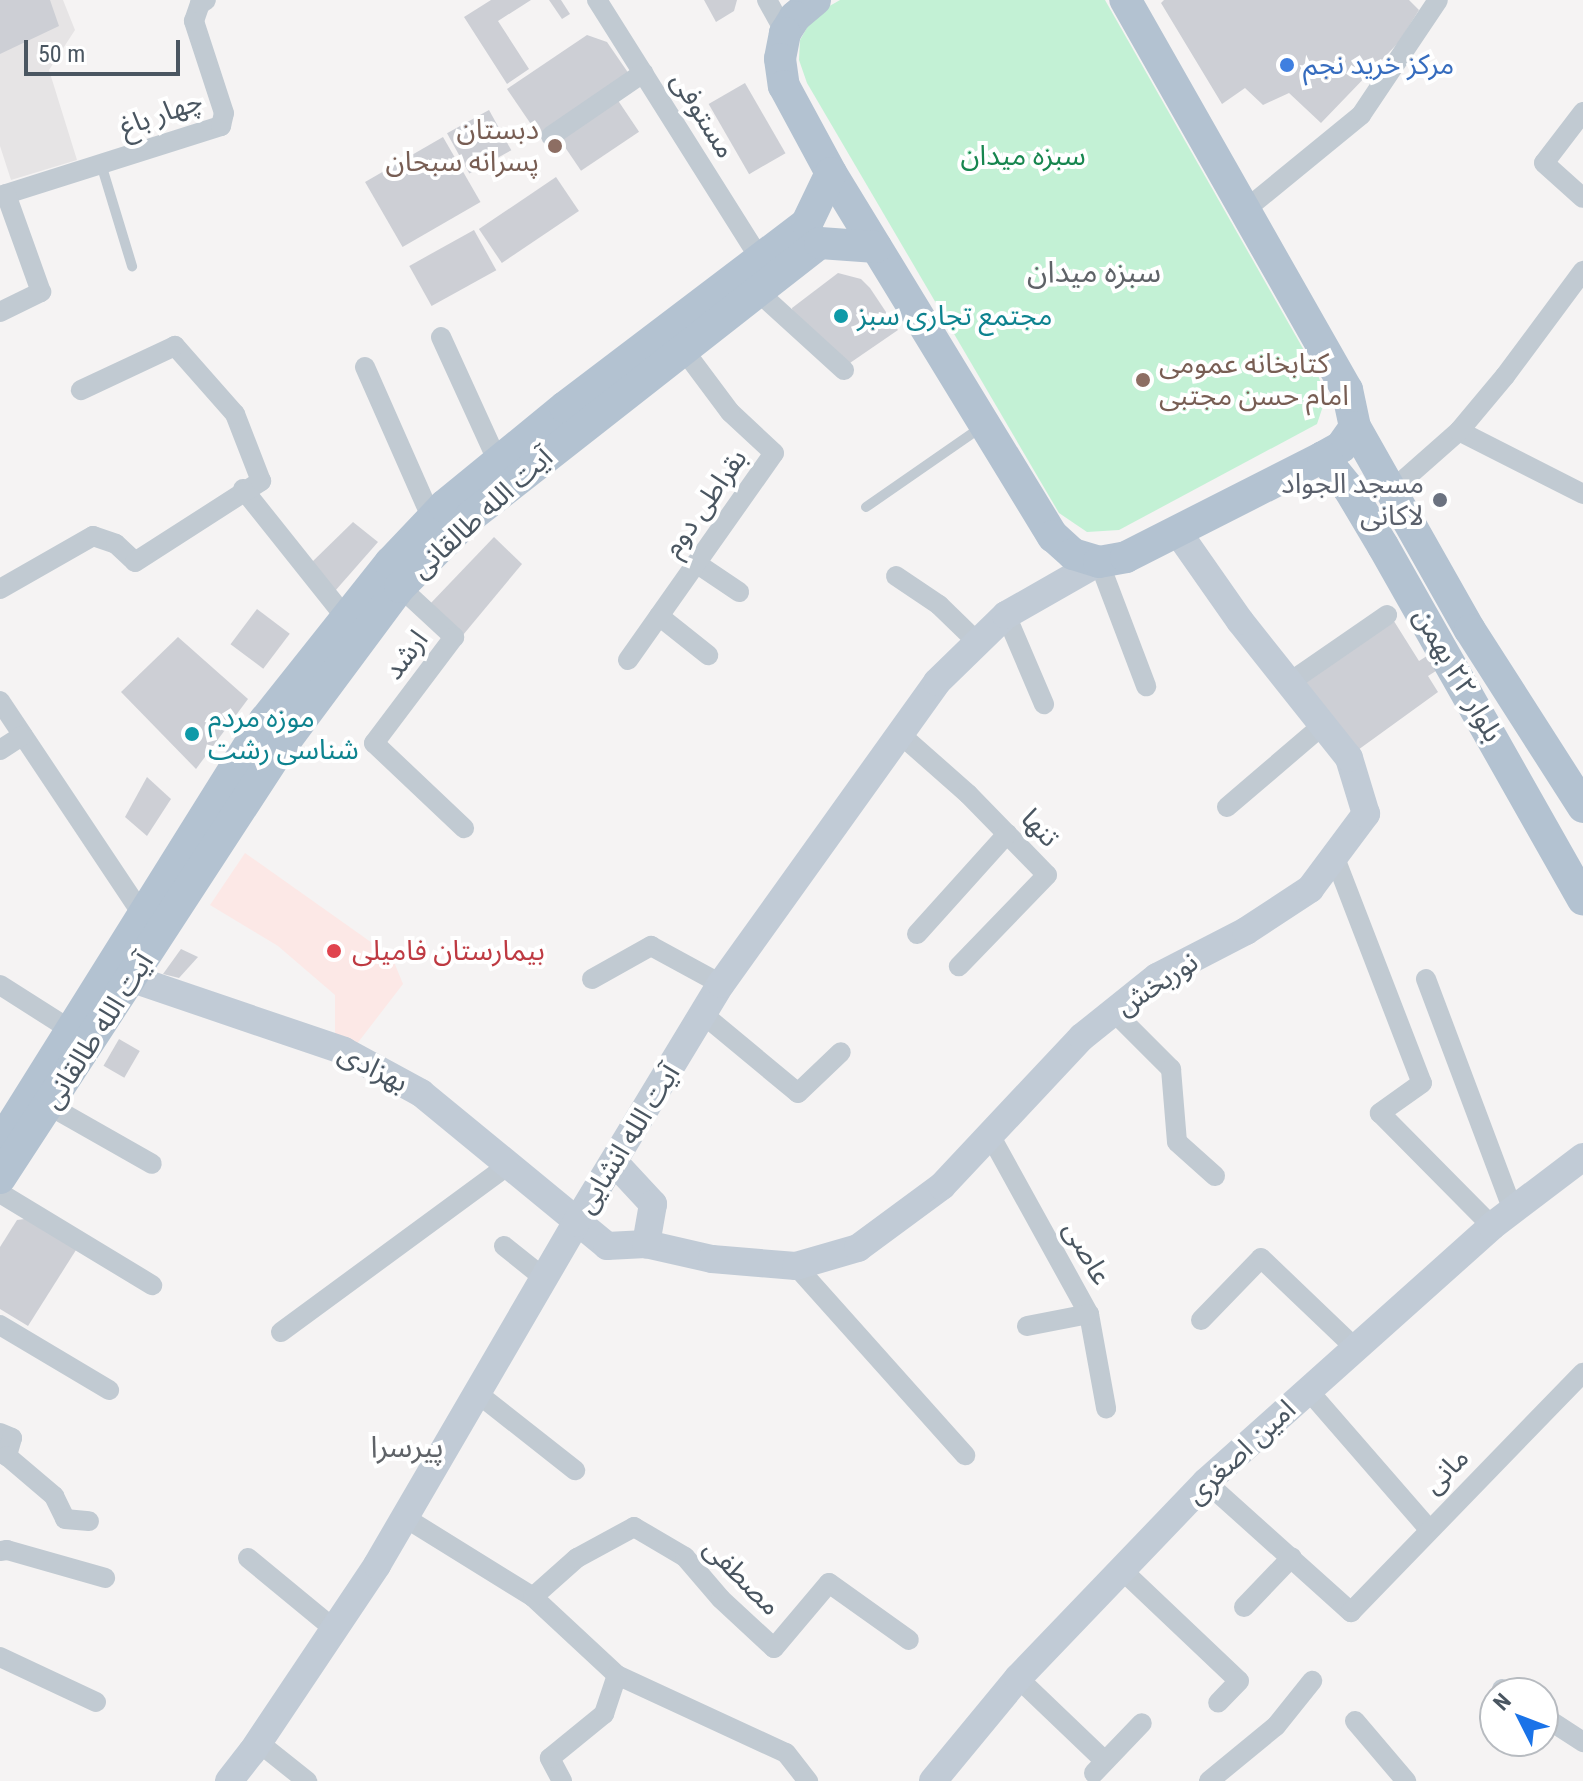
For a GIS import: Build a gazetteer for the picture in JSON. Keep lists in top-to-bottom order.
{
  "streets": {
    "main road": ["آیت الله طالقانی", "بلوار ۲۲ بهمن"],
    "street": [
      "چهار باغ",
      "مستوفی",
      "بقراطی دوم",
      "ارشد",
      "تنها",
      "نوربخش",
      "بهزادی",
      "آیت الله انشایی",
      "عاصی",
      "امین اصغری",
      "مانی",
      "مصطفی"
    ]
  },
  "crossings": [
    ["مستوفی", "آیت الله طالقانی"],
    ["بقراطی دوم", "آیت الله طالقانی"],
    ["آیت الله طالقانی", "ارشد"],
    ["آیت الله طالقانی", "بهزادی"],
    ["تنها", "آیت الله انشایی"],
    ["نوربخش", "بهزادی"],
    ["نوربخش", "آیت الله انشایی"],
    ["نوربخش", "عاصی"],
    ["بهزادی", "آیت الله انشایی"]
  ],
  "districts": ["سبزه میدان", "پیرسرا"],
  "parks": ["سبزه میدان"],
  "places": [
    "مرکز خرید نجم",
    "دبستان پسرانه سبحان",
    "مجتمع تجاری سبز",
    "کتابخانه عمومی امام حسن مجتبی",
    "مسجد الجواد لاکانی",
    "موزه مردم شناسی رشت",
    "بیمارستان فامیلی"
  ],
  "scale_bar": "50 m",
  "north": "top left"
}
